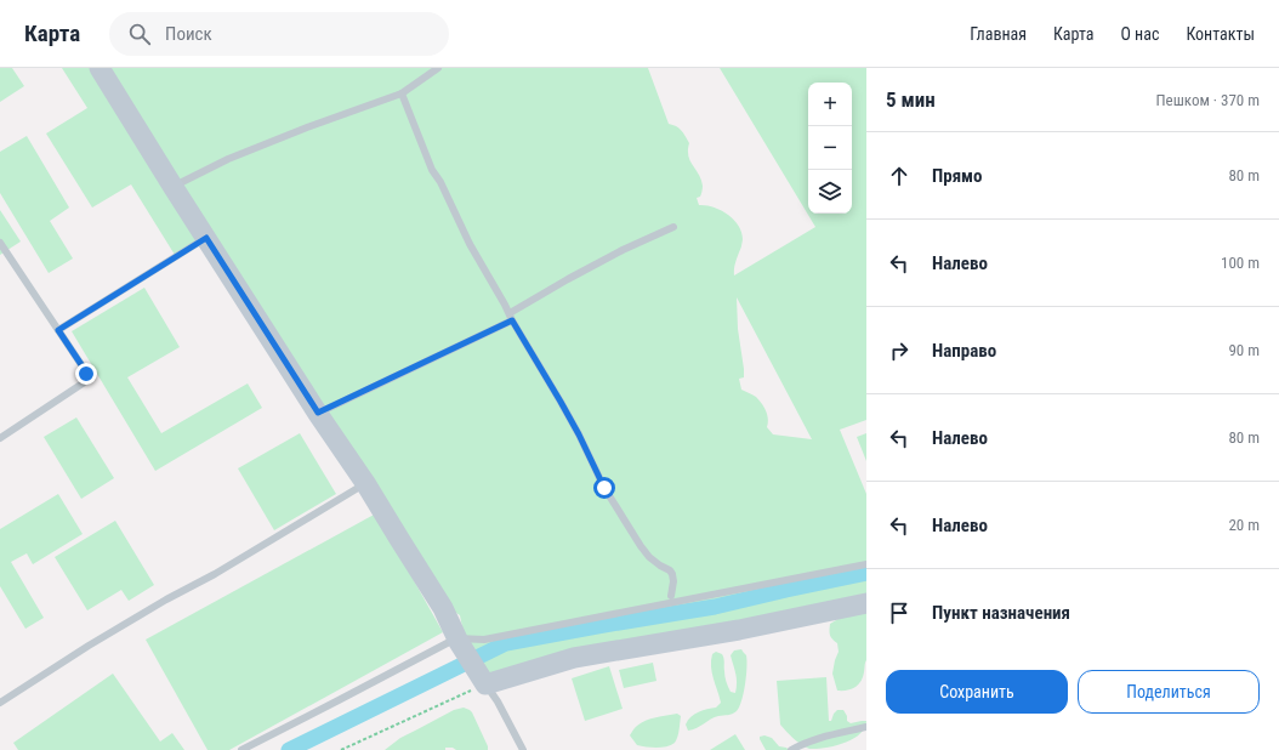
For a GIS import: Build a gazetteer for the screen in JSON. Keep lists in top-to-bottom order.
{
  "page": {
    "header": "Карта",
    "search": "Поиск",
    "nav": [
      "Главная",
      "Карта",
      "О нас",
      "Контакты"
    ],
    "heading": ["5 мин", "Пешком · 370 m"],
    "map_buttons": ["+", "−"],
    "list": [
      ["Прямо", "80 m"],
      ["Налево", "100 m"],
      ["Направо", "90 m"],
      ["Налево", "80 m"],
      ["Налево", "20 m"],
      "Пункт назначения"
    ],
    "buttons": ["Сохранить", "Поделиться"]
  }
}
